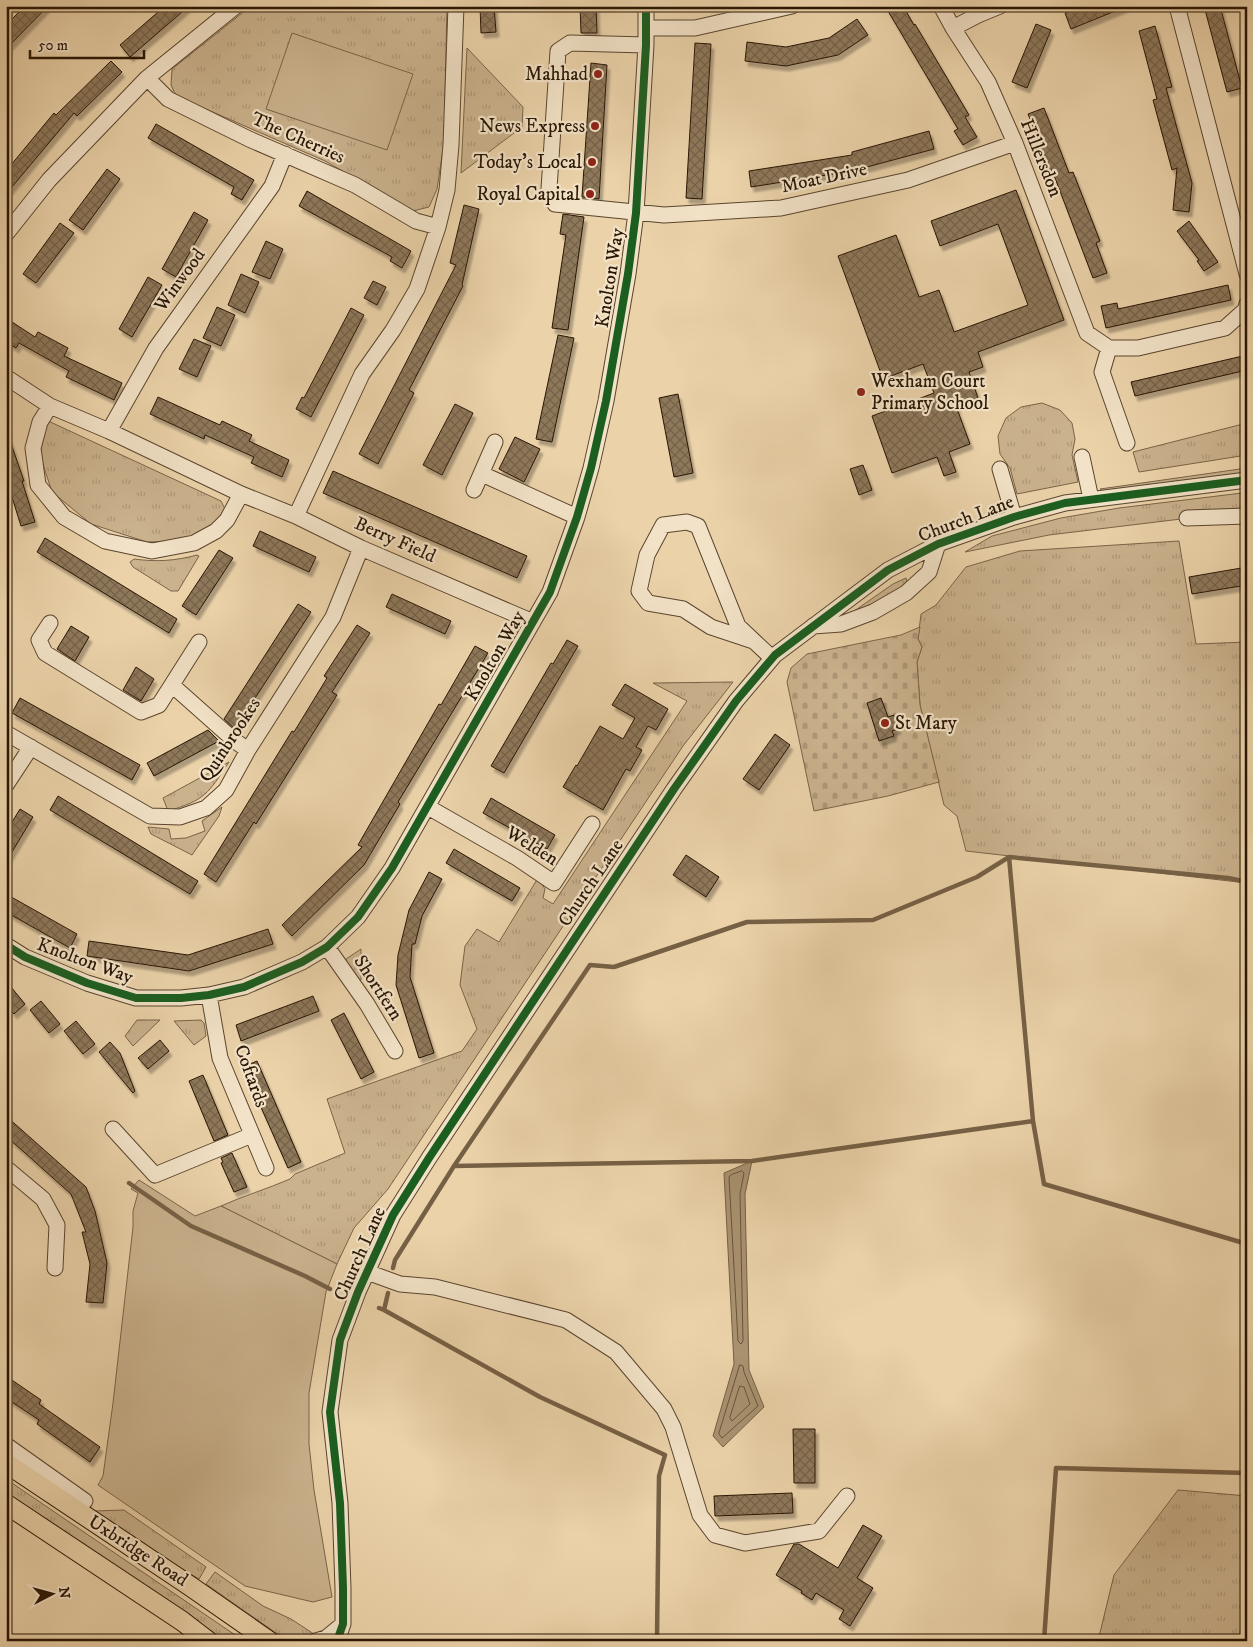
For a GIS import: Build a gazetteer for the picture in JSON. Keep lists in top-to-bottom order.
{
  "streets": {
    "main road": ["Uxbridge Road"],
    "street": [
      "The Cherries",
      "Hillersdon",
      "Moat Drive",
      "Knolton Way",
      "Winwood",
      "Church Lane",
      "Berry Field",
      "Quinbrookes",
      "Welden",
      "Shortfern",
      "Coftards"
    ]
  },
  "crossings": [
    ["The Cherries", "Winwood"],
    ["Hillersdon", "Moat Drive"],
    ["Moat Drive", "Knolton Way"],
    ["Knolton Way", "Berry Field"],
    ["Knolton Way", "Welden"],
    ["Knolton Way", "Shortfern"],
    ["Knolton Way", "Coftards"],
    ["Winwood", "Berry Field"],
    ["Berry Field", "Quinbrookes"]
  ],
  "places": [
    "Mahhad",
    "News Express",
    "Today's Local",
    "Royal Capital",
    "Wexham Court Primary School",
    "St Mary"
  ],
  "scale_bar": "50 m",
  "north": "right"
}
